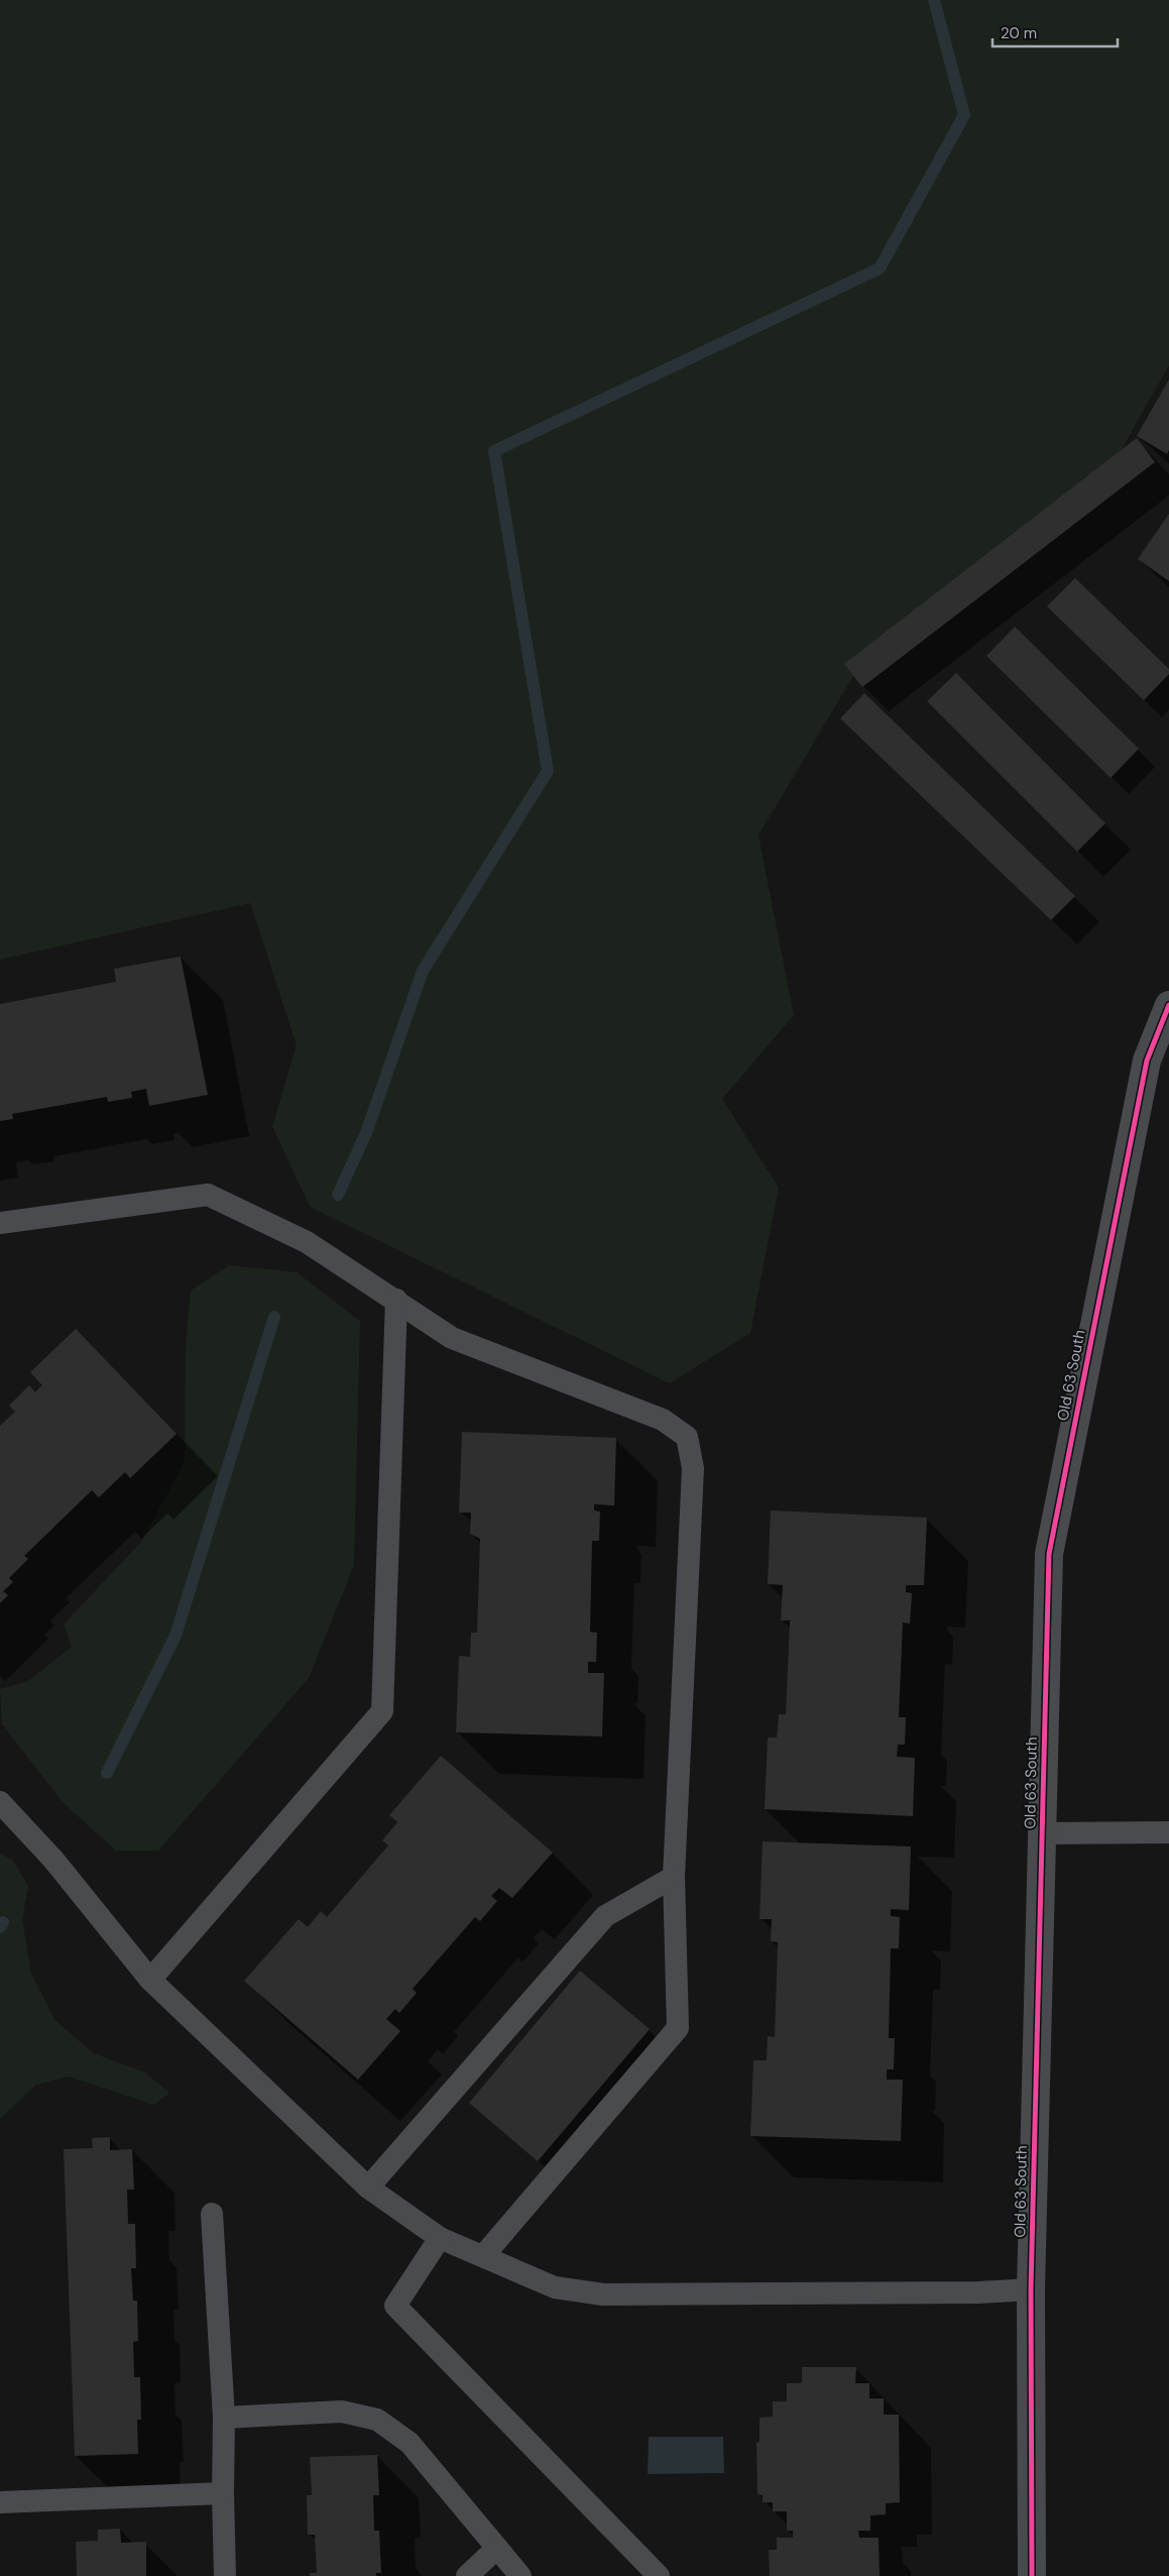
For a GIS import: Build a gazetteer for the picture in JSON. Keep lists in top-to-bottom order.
{
  "streets": {
    "main road": ["Old 63 South"]
  },
  "scale_bar": "20 m"
}
